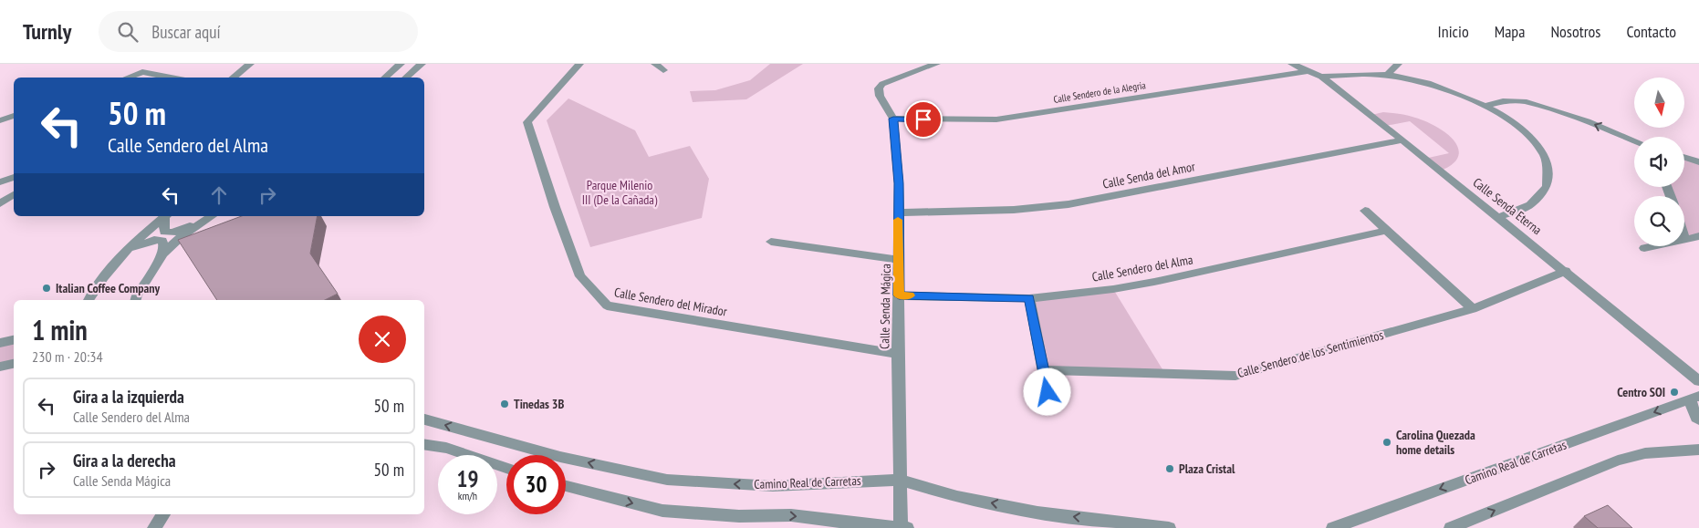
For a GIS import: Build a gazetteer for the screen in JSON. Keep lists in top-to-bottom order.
{
  "streets": {
    "street": [
      "Calle Sendero de la Alegria",
      "Calle Senda del Amor",
      "Calle Senda Eterna",
      "Calle Sendero del Alma",
      "Calle Sendero del Mirador",
      "Calle Senda Mágica",
      "Calle Sendero de los Sentimientos",
      "Camino Real de Carretas"
    ]
  },
  "crossings": [
    ["Calle Sendero de la Alegria", "Calle Senda Eterna"],
    ["Calle Sendero de la Alegria", "Calle Senda Mágica"],
    ["Calle Senda del Amor", "Calle Senda Eterna"],
    ["Calle Senda del Amor", "Calle Senda Mágica"],
    ["Calle Senda Eterna", "Calle Sendero de los Sentimientos"],
    ["Calle Sendero del Alma", "Calle Senda Mágica"],
    ["Calle Sendero del Mirador", "Calle Senda Mágica"],
    ["Calle Senda Mágica", "Camino Real de Carretas"]
  ],
  "parks": ["Parque Milenio III (De la Cañada)"],
  "places": [
    "Italian Coffee Company",
    "Centro SOI",
    "Tinedas 3B",
    "Carolina Quezada home details",
    "Plaza Cristal"
  ],
  "north": "bottom",
  "page": {
    "header": "Turnly",
    "search": "Buscar aquí",
    "nav": [
      "Inicio",
      "Mapa",
      "Nosotros",
      "Contacto"
    ],
    "turn": ["50 m", "Calle Sendero del Alma"],
    "heading": ["1 min", "230 m · 20:34"],
    "list": [
      {
        "name": "Gira a la izquierda",
        "note": "Calle Sendero del Alma",
        "value": "50 m"
      },
      {
        "name": "Gira a la derecha",
        "note": "Calle Senda Mágica",
        "value": "50 m"
      }
    ],
    "speed": "19 km/h",
    "limit": "30"
  }
}
